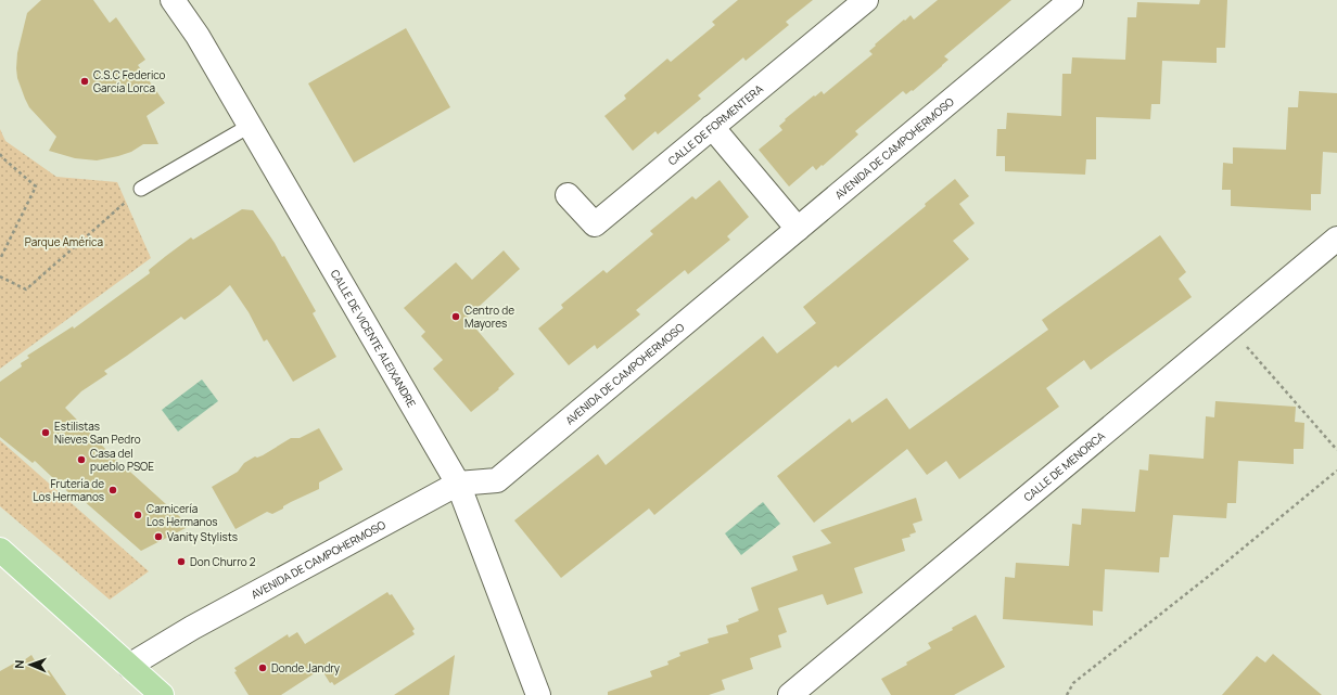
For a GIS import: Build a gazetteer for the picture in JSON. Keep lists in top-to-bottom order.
{
  "streets": {
    "street": [
      "CALLE DE FORMENTERA",
      "AVENIDA DE CAMPOHERMOSO",
      "CALLE DE VICENTE ALEIXANDRE",
      "CALLE DE MENORCA"
    ]
  },
  "crossings": [
    ["AVENIDA DE CAMPOHERMOSO", "CALLE DE VICENTE ALEIXANDRE"]
  ],
  "parks": ["Parque América"],
  "places": [
    "C.S.C Federico García Lorca",
    "Centro de Mayores",
    "Estilistas Nieves San Pedro",
    "Casa del pueblo PSOE",
    "Frutería de Los Hermanos",
    "Carnicería Los Hermanos",
    "Vanity Stylists",
    "Don Churro 2",
    "Donde Jandry"
  ],
  "north": "left"
}
